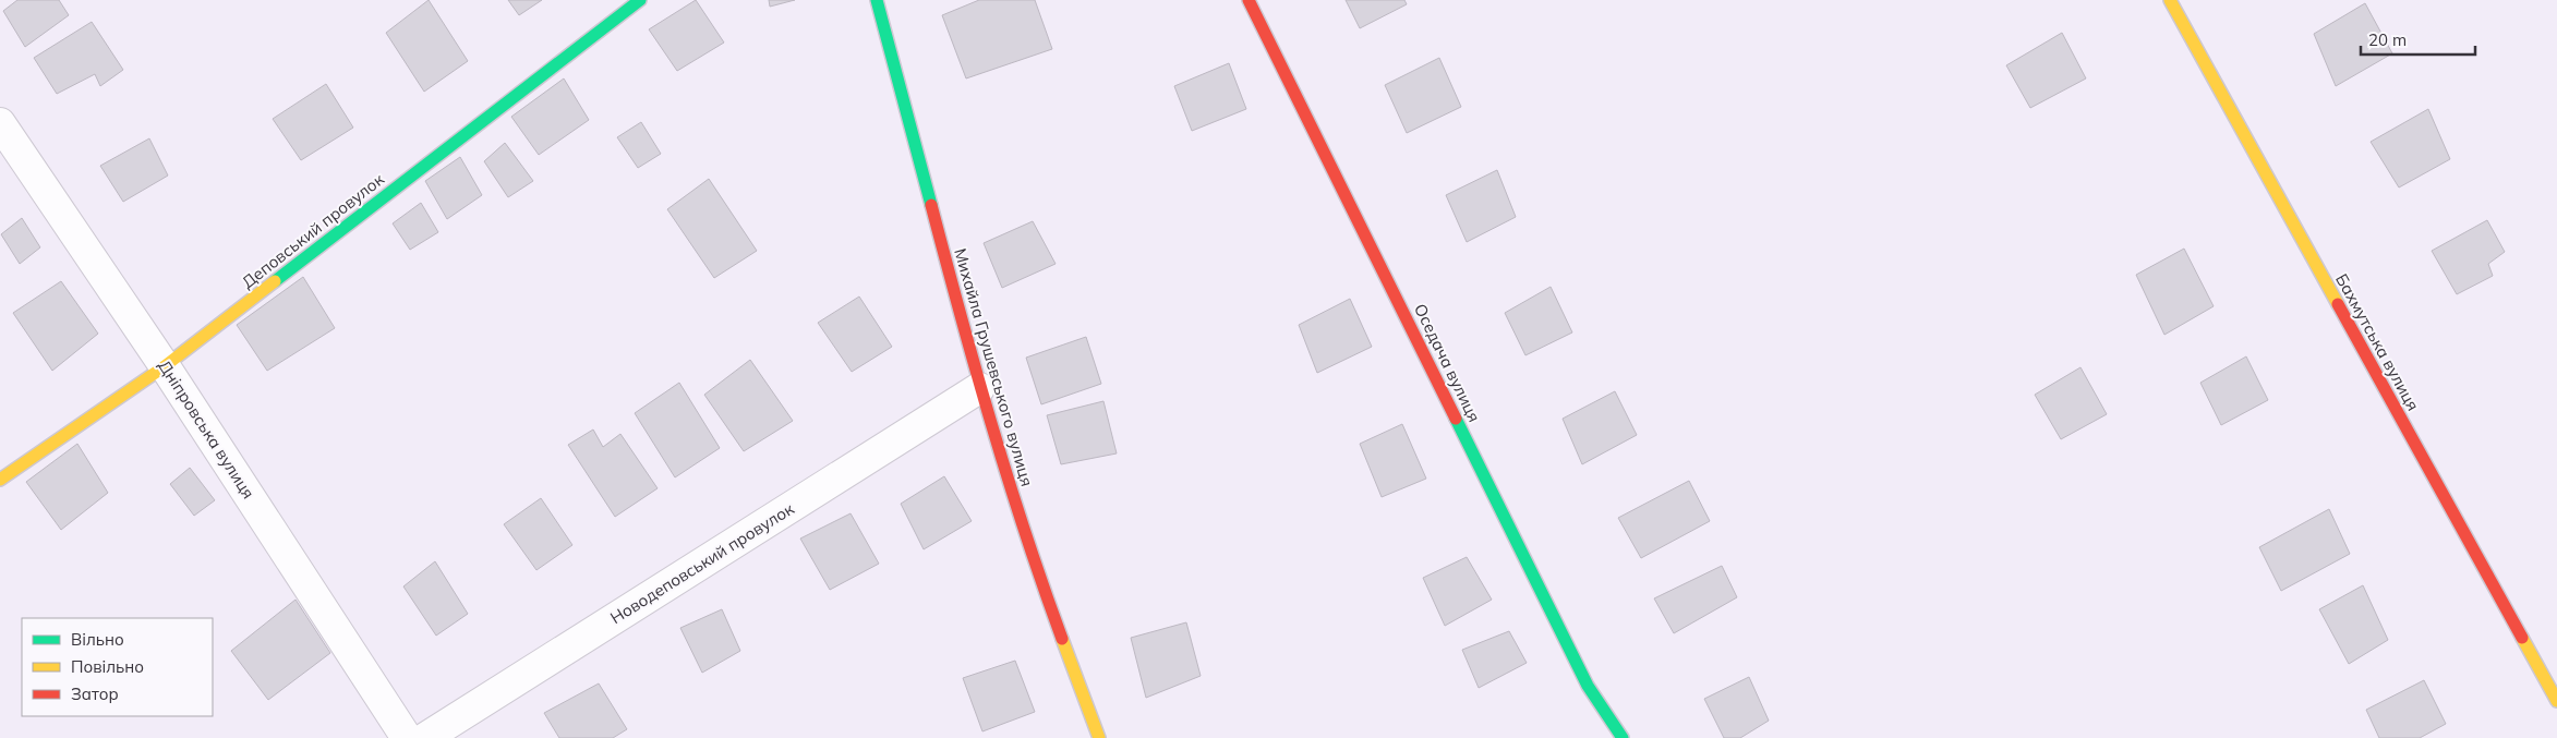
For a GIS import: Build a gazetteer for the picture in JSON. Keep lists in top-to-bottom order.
{
  "streets": {
    "street": [
      "Деповський провулок",
      "Бахмутська вулиця",
      "Оседача вулиця",
      "Михайла Грушевського вулиця",
      "Дніпровська вулиця",
      "Новодеповський провулок"
    ]
  },
  "crossings": [
    ["Деповський провулок", "Дніпровська вулиця"],
    ["Михайла Грушевського вулиця", "Новодеповський провулок"]
  ],
  "legend": ["Вільно", "Повільно", "Затор"],
  "scale_bar": "20 m"
}
